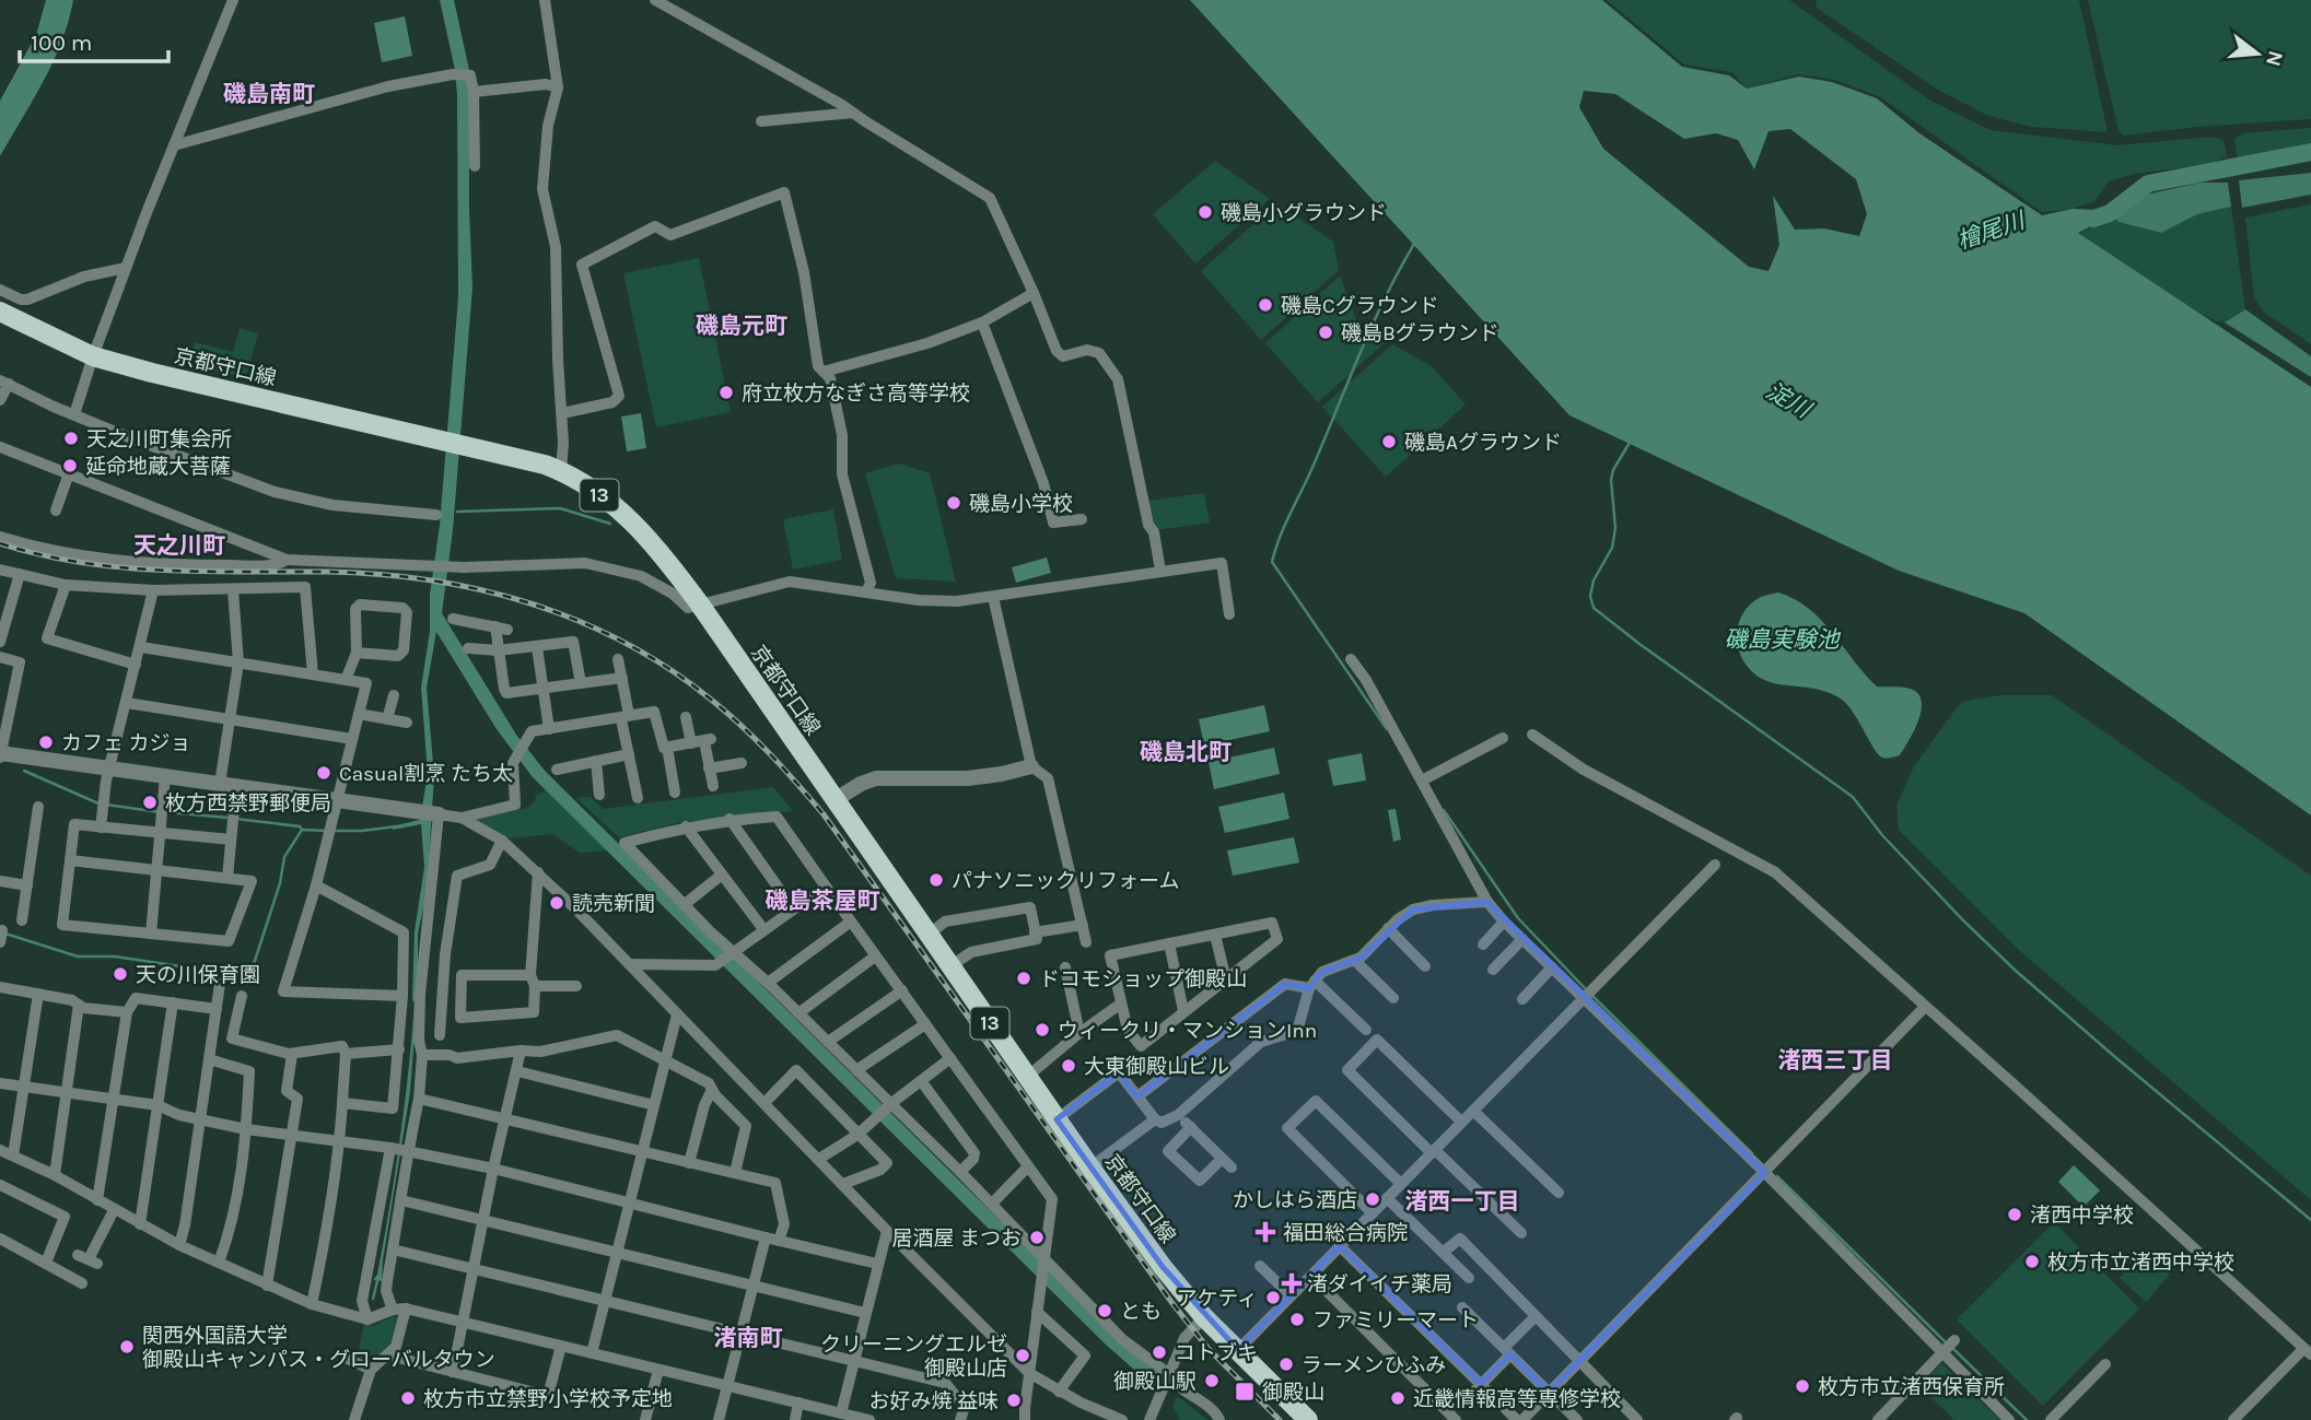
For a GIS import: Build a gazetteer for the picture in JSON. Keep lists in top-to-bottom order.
{
  "streets": {
    "main road": ["京都守口線", "13"]
  },
  "districts": [
    "磯島南町",
    "磯島元町",
    "天之川町",
    "磯島北町",
    "磯島茶屋町",
    "渚西三丁目",
    "渚西一丁目",
    "渚南町"
  ],
  "water": ["檜尾川", "淀川", "磯島実験池"],
  "places": {
    "other": [
      "磯島小グラウンド",
      "磯島Cグラウンド",
      "磯島Bグラウンド",
      "府立枚方なぎさ高等学校",
      "天之川町集会所",
      "磯島Aグラウンド",
      "延命地蔵大菩薩",
      "磯島小学校",
      "カフェ カジョ",
      "Casual割烹 たち太",
      "枚方西禁野郵便局",
      "パナソニックリフォーム",
      "読売新聞",
      "天の川保育園",
      "ドコモショップ御殿山",
      "ウィークリ・マンションInn",
      "大東御殿山ビル",
      "かしはら酒店",
      "渚西中学校",
      "居酒屋 まつお",
      "枚方市立渚西中学校",
      "アケティ",
      "とも",
      "ファミリーマート",
      "関西外国語大学 御殿山キャンパス・グローバルタウン",
      "コトブキ",
      "クリーニングエルゼ 御殿山店",
      "ラーメンひふみ",
      "御殿山駅",
      "枚方市立渚西保育所",
      "枚方市立禁野小学校予定地",
      "近畿情報高等専修学校",
      "お好み焼 益味"
    ],
    "health": ["福田総合病院", "渚ダイイチ薬局"],
    "transit": ["御殿山"]
  },
  "scale_bar": "100 m",
  "north": "right"
}
